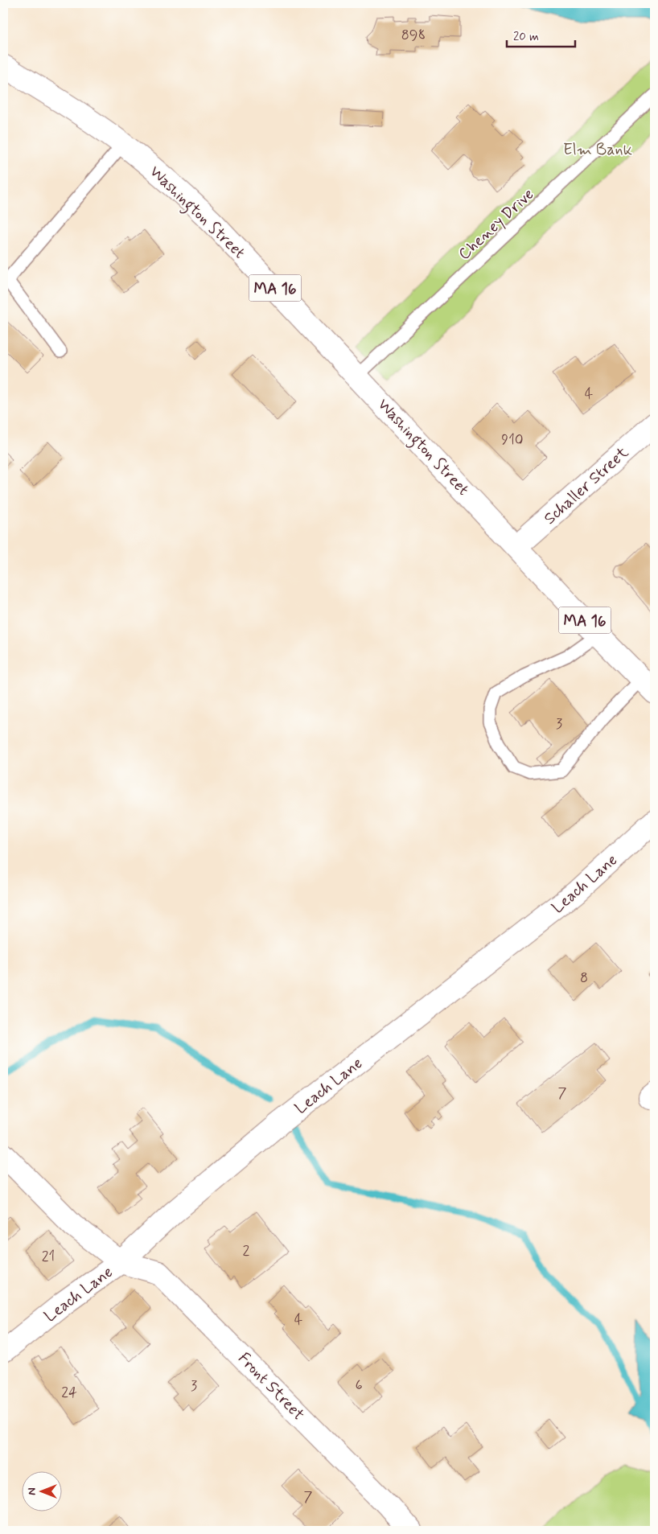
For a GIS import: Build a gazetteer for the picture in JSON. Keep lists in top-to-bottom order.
{
  "streets": {
    "street": [
      "Washington Street",
      "MA 16",
      "Schaller Street",
      "Leach Lane",
      "Front Street"
    ],
    "lane": ["Cheney Drive"]
  },
  "crossings": [
    ["Washington Street", "Cheney Drive"],
    ["Washington Street", "MA 16"],
    ["Washington Street", "Schaller Street"],
    ["MA 16", "Schaller Street"],
    ["Leach Lane", "Front Street"]
  ],
  "parks": ["Elm Bank"],
  "house_numbers": [
    "898",
    "4",
    "910",
    "3",
    "8",
    "7",
    "2",
    "21",
    "4",
    "6",
    "3",
    "24",
    "7"
  ],
  "scale_bar": "20 m",
  "north": "left"
}
